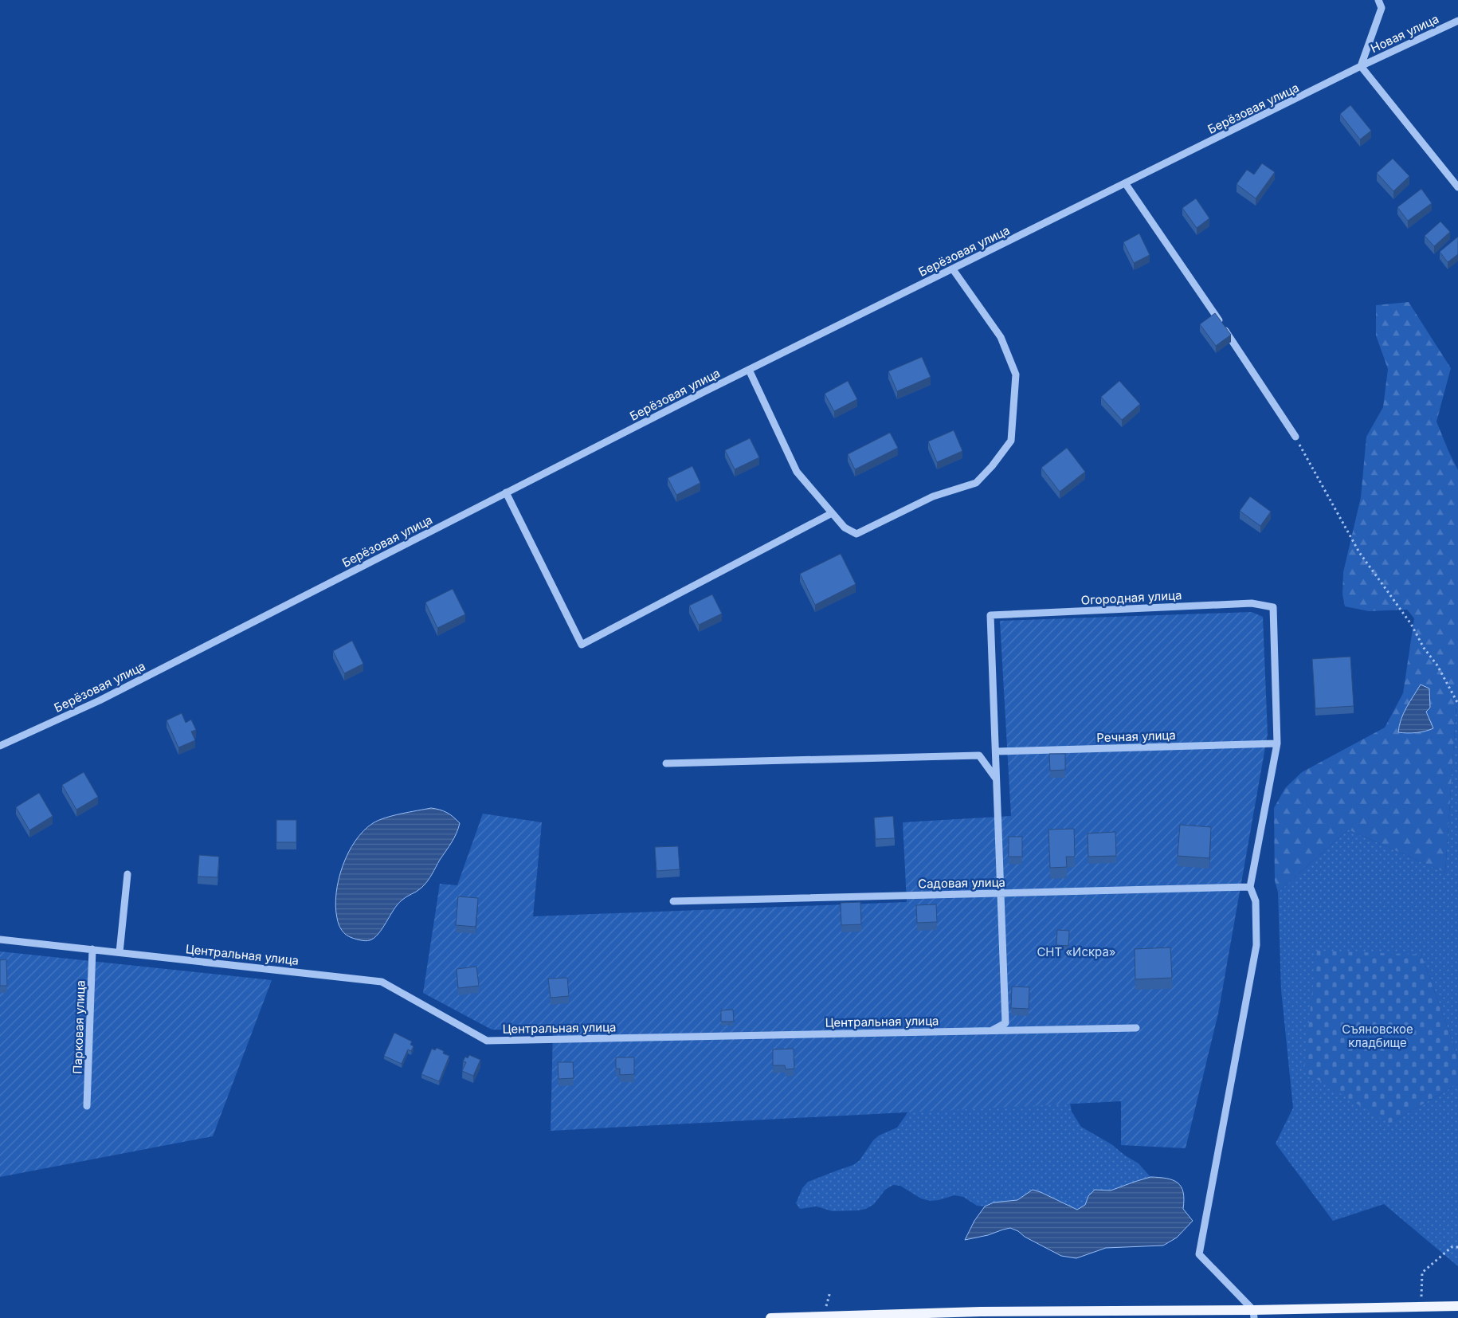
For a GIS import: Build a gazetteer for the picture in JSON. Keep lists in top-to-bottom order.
{
  "streets": {
    "street": [
      "Новая улица",
      "Берёзовая улица",
      "Огородная улица",
      "Речная улица",
      "Садовая улица",
      "Центральная улица",
      "Парковая улица"
    ]
  },
  "crossings": [
    ["Новая улица", "Берёзовая улица"],
    ["Огородная улица", "Речная улица"],
    ["Центральная улица", "Парковая улица"]
  ],
  "parks": ["СНТ «Искра»", "Съяновское кладбище"]
}
